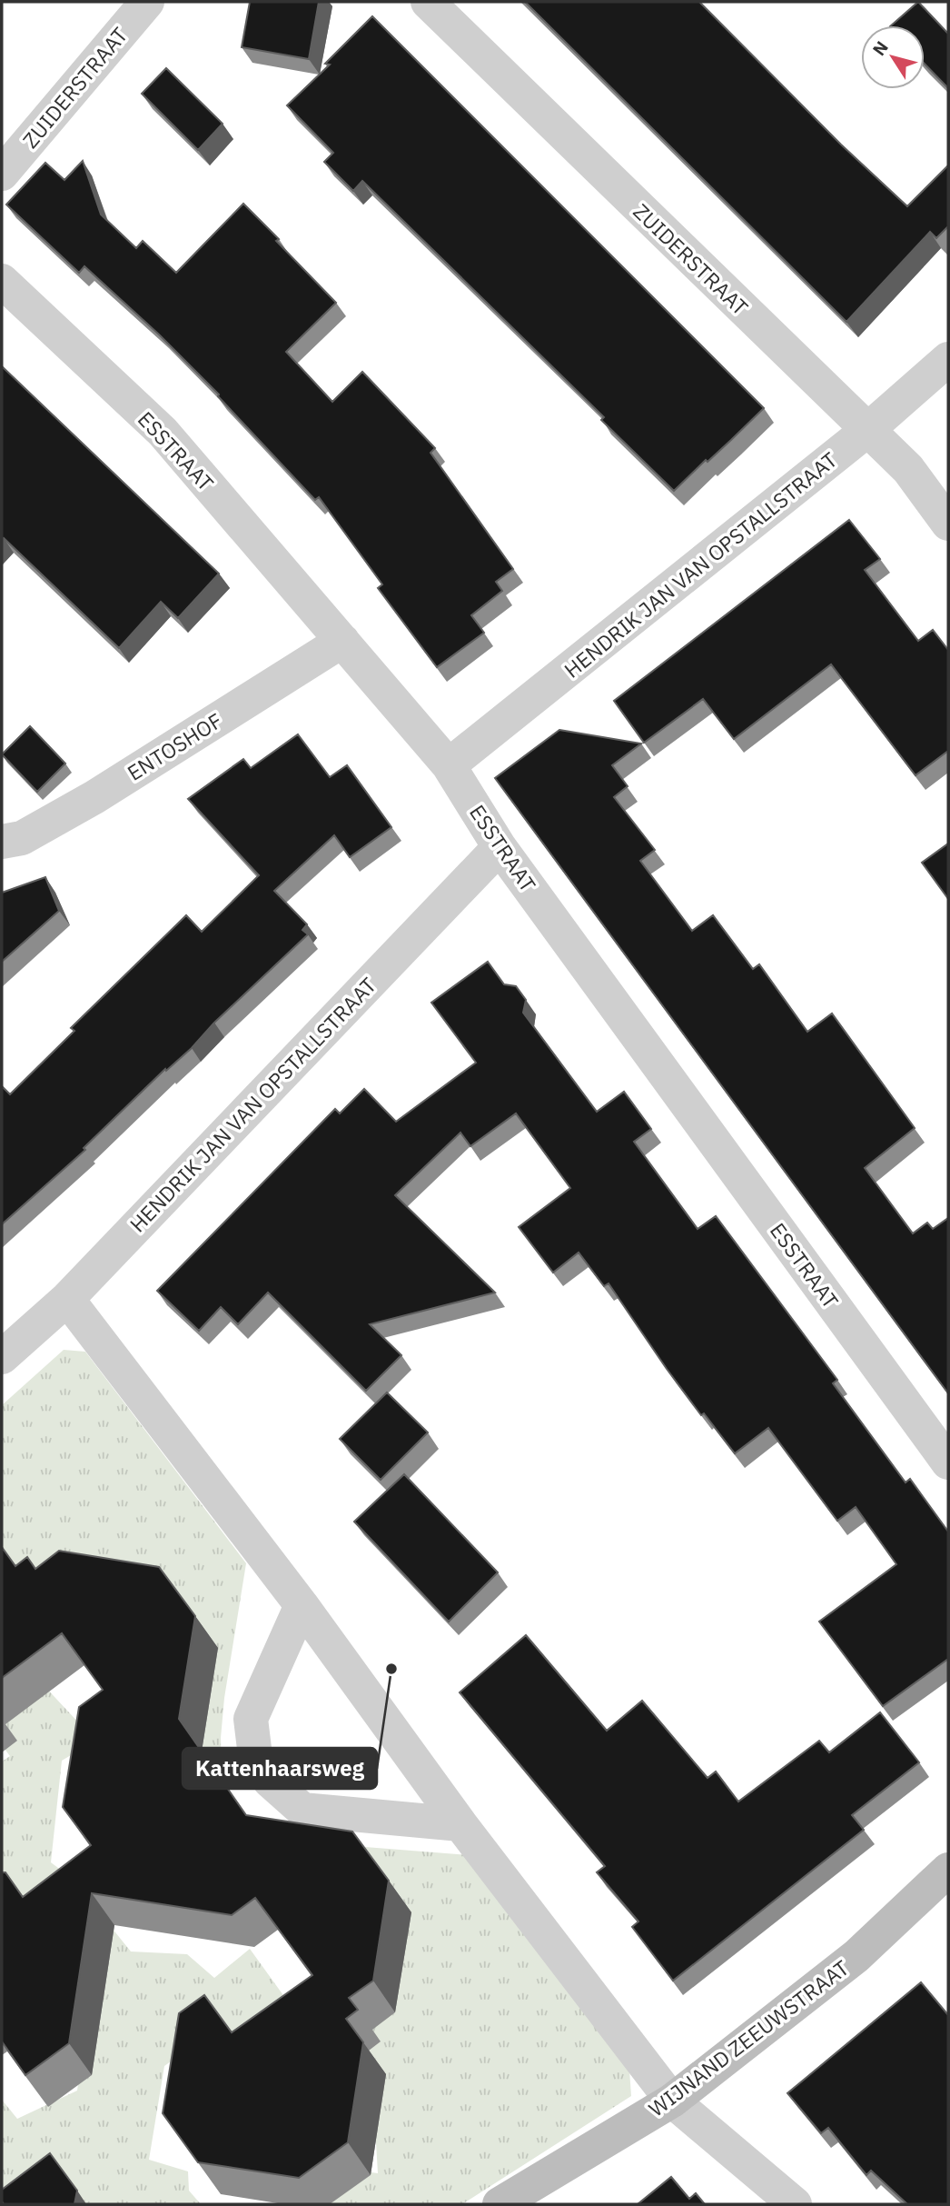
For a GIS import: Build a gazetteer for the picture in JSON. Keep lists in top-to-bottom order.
{
  "streets": {
    "main road": ["WIJNAND ZEEUWSTRAAT"],
    "street": [
      "ZUIDERSTRAAT",
      "ESSTRAAT",
      "HENDRIK JAN VAN OPSTALLSTRAAT",
      "ENTOSHOF"
    ]
  },
  "crossings": [
    ["ZUIDERSTRAAT", "HENDRIK JAN VAN OPSTALLSTRAAT"],
    ["ESSTRAAT", "HENDRIK JAN VAN OPSTALLSTRAAT"],
    ["ESSTRAAT", "ENTOSHOF"]
  ],
  "places": ["Kattenhaarsweg"],
  "north": "top left"
}
